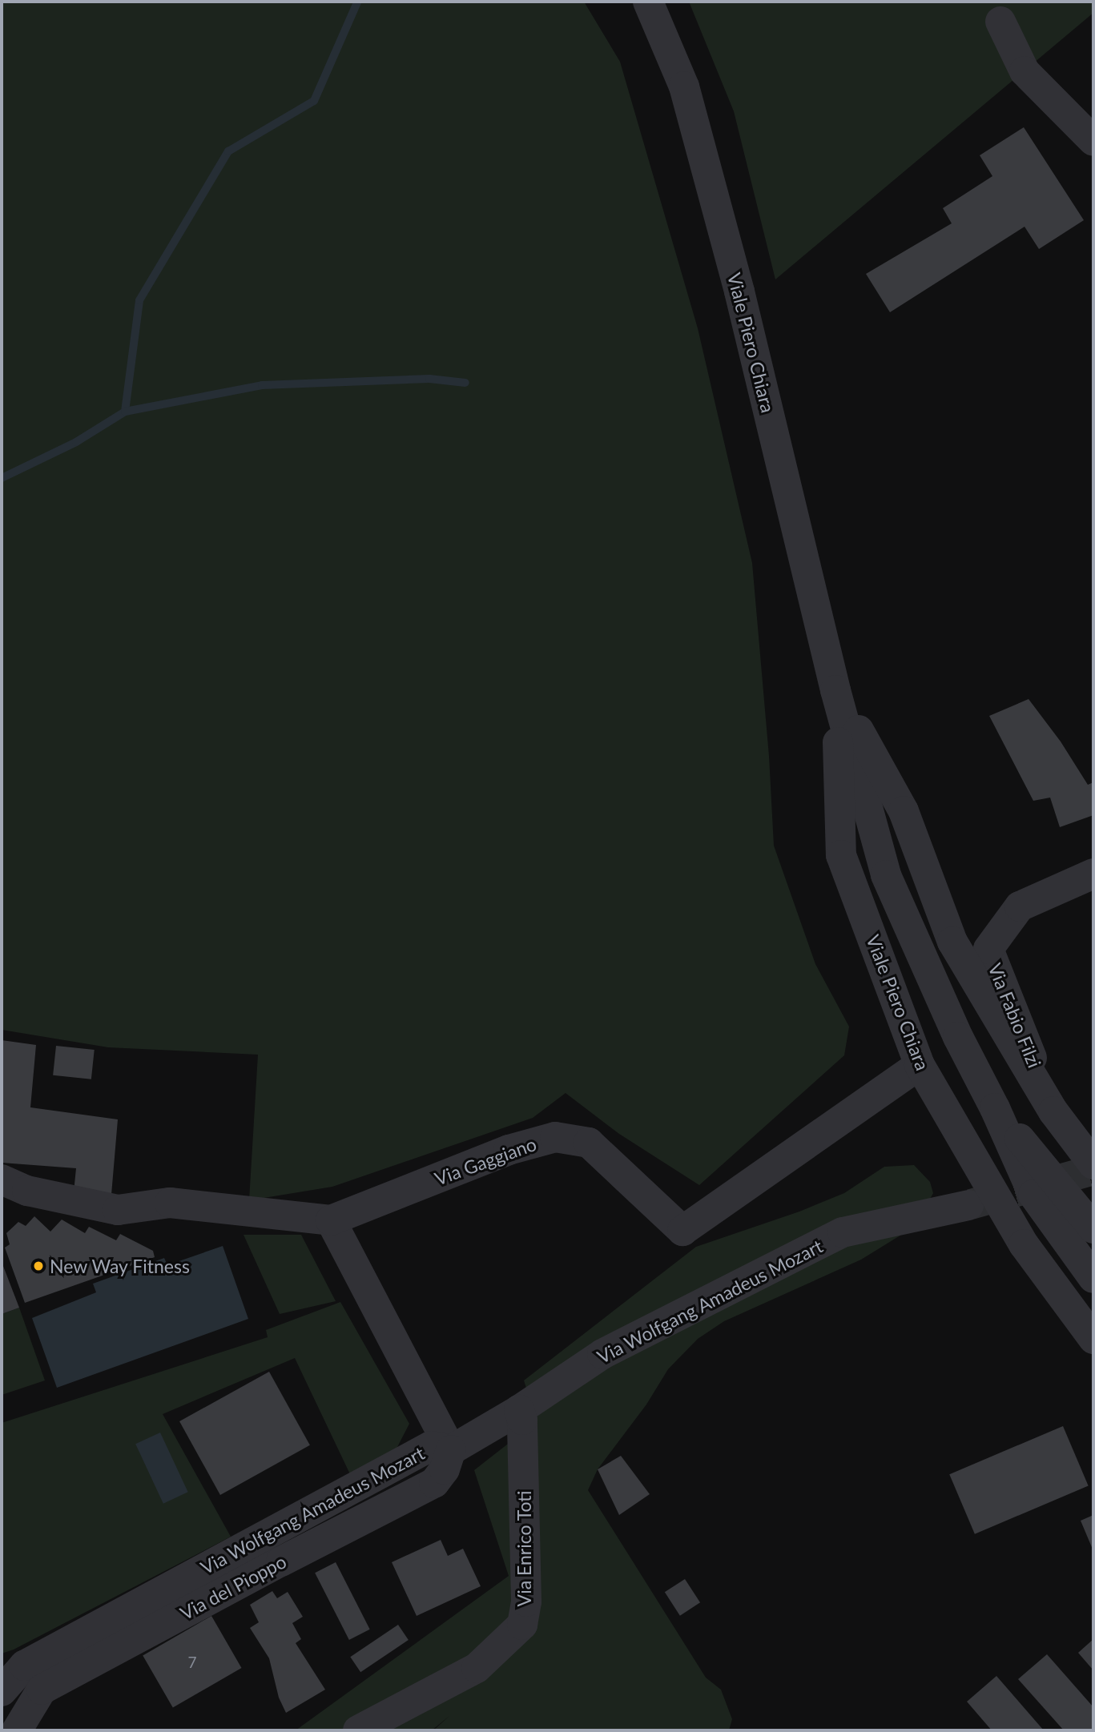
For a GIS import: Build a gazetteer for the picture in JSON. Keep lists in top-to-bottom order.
{
  "streets": {
    "street": [
      "Viale Piero Chiara",
      "Via Fabio Filzi",
      "Via Gaggiano",
      "Via Wolfgang Amadeus Mozart",
      "Via Enrico Toti",
      "Via del Pioppo"
    ]
  },
  "crossings": [
    ["Viale Piero Chiara", "Via Fabio Filzi"],
    ["Viale Piero Chiara", "Via Gaggiano"],
    ["Via Wolfgang Amadeus Mozart", "Via Enrico Toti"],
    ["Via Wolfgang Amadeus Mozart", "Via del Pioppo"]
  ],
  "places": ["New Way Fitness"],
  "house_numbers": ["7"]
}
